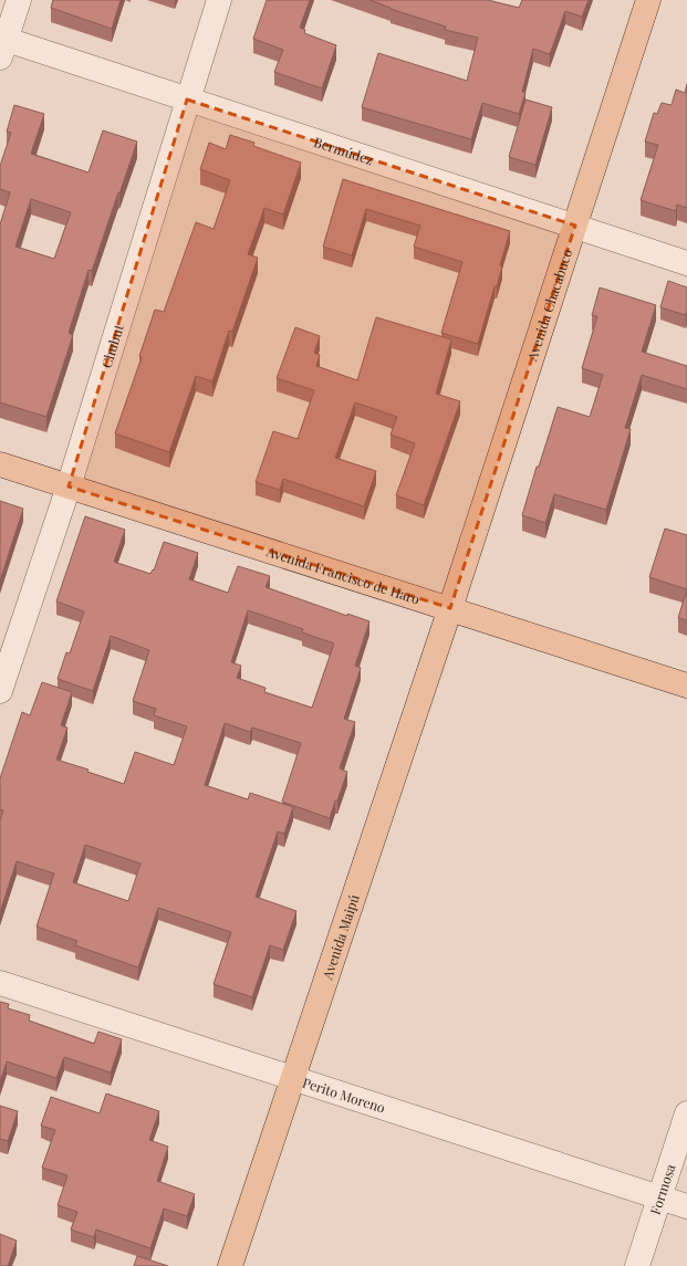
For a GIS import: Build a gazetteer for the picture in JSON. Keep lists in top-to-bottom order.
{
  "streets": {
    "main road": ["Avenida Chacabuco", "Avenida Francisco de Haro", "Avenida Maipú"],
    "street": [
      "Bermúdez",
      "Chubut",
      "Perito Moreno",
      "Formosa"
    ]
  },
  "crossings": [
    ["Bermúdez", "Avenida Chacabuco"],
    ["Bermúdez", "Chubut"],
    ["Avenida Chacabuco", "Avenida Francisco de Haro"],
    ["Avenida Chacabuco", "Avenida Maipú"],
    ["Chubut", "Avenida Francisco de Haro"],
    ["Avenida Francisco de Haro", "Avenida Maipú"],
    ["Avenida Maipú", "Perito Moreno"],
    ["Perito Moreno", "Formosa"]
  ]
}
